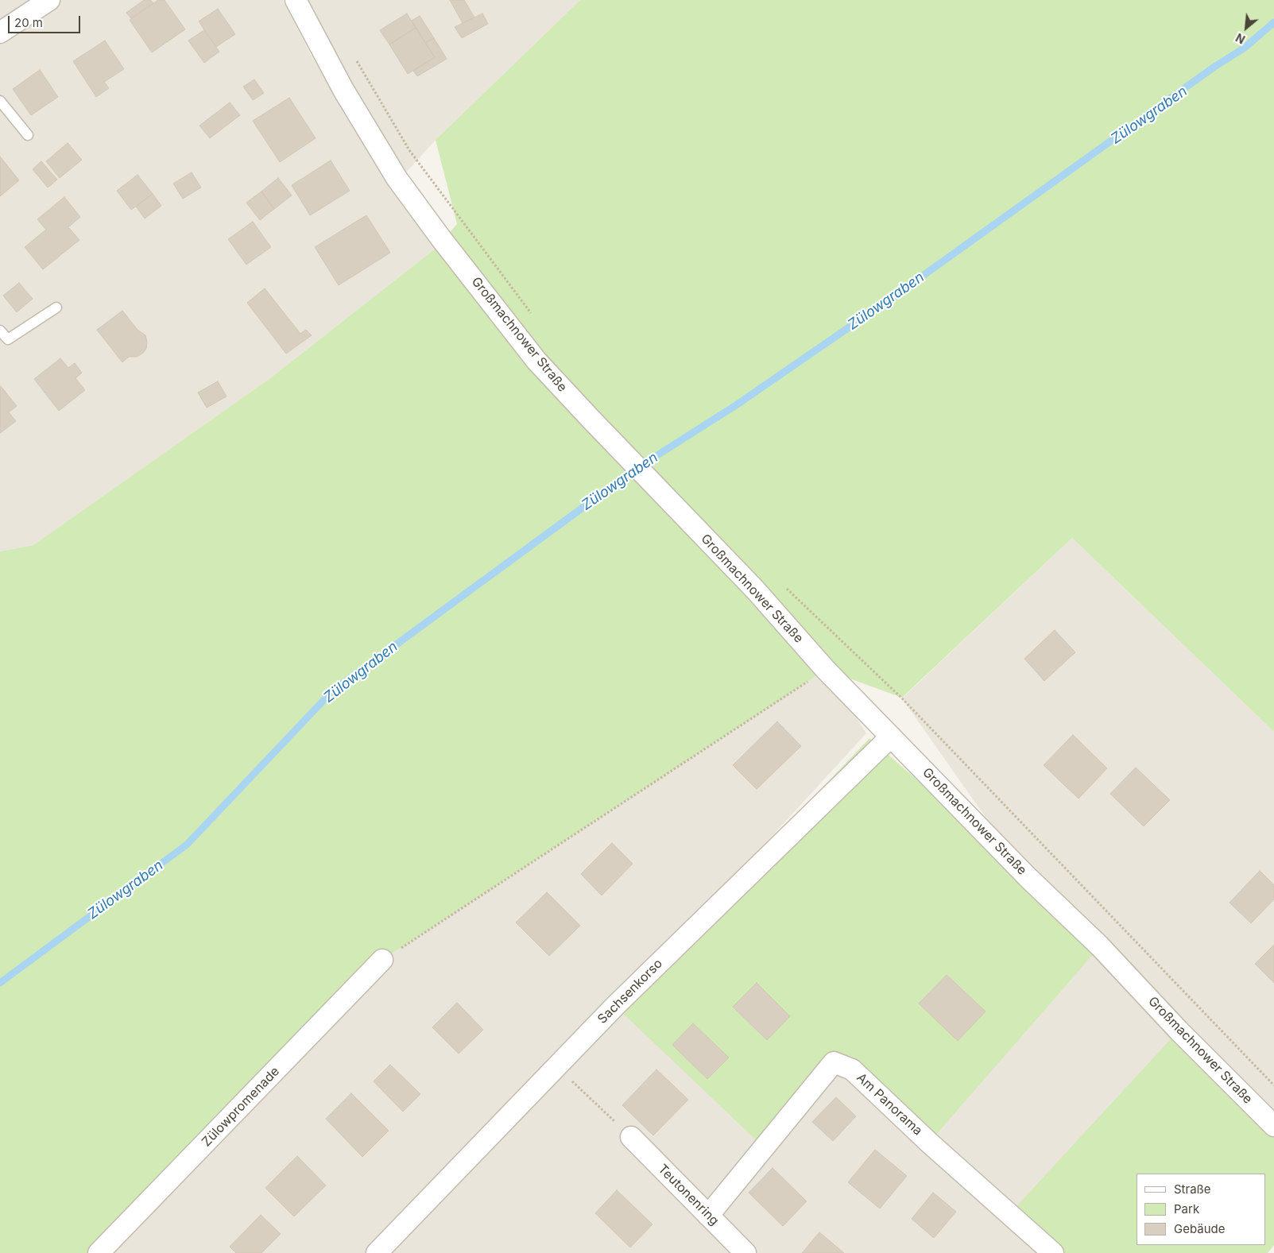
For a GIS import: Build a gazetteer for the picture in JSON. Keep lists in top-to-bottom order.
{
  "streets": {
    "street": [
      "Großmachnower Straße",
      "Sachsenkorso",
      "Am Panorama",
      "Zülowpromenade",
      "Teutonenring"
    ]
  },
  "crossings": [
    ["Großmachnower Straße", "Sachsenkorso"],
    ["Am Panorama", "Teutonenring"]
  ],
  "water": ["Zülowgraben"],
  "legend": ["Straße", "Park", "Gebäude"],
  "scale_bar": "20 m",
  "north": "bottom left"
}
